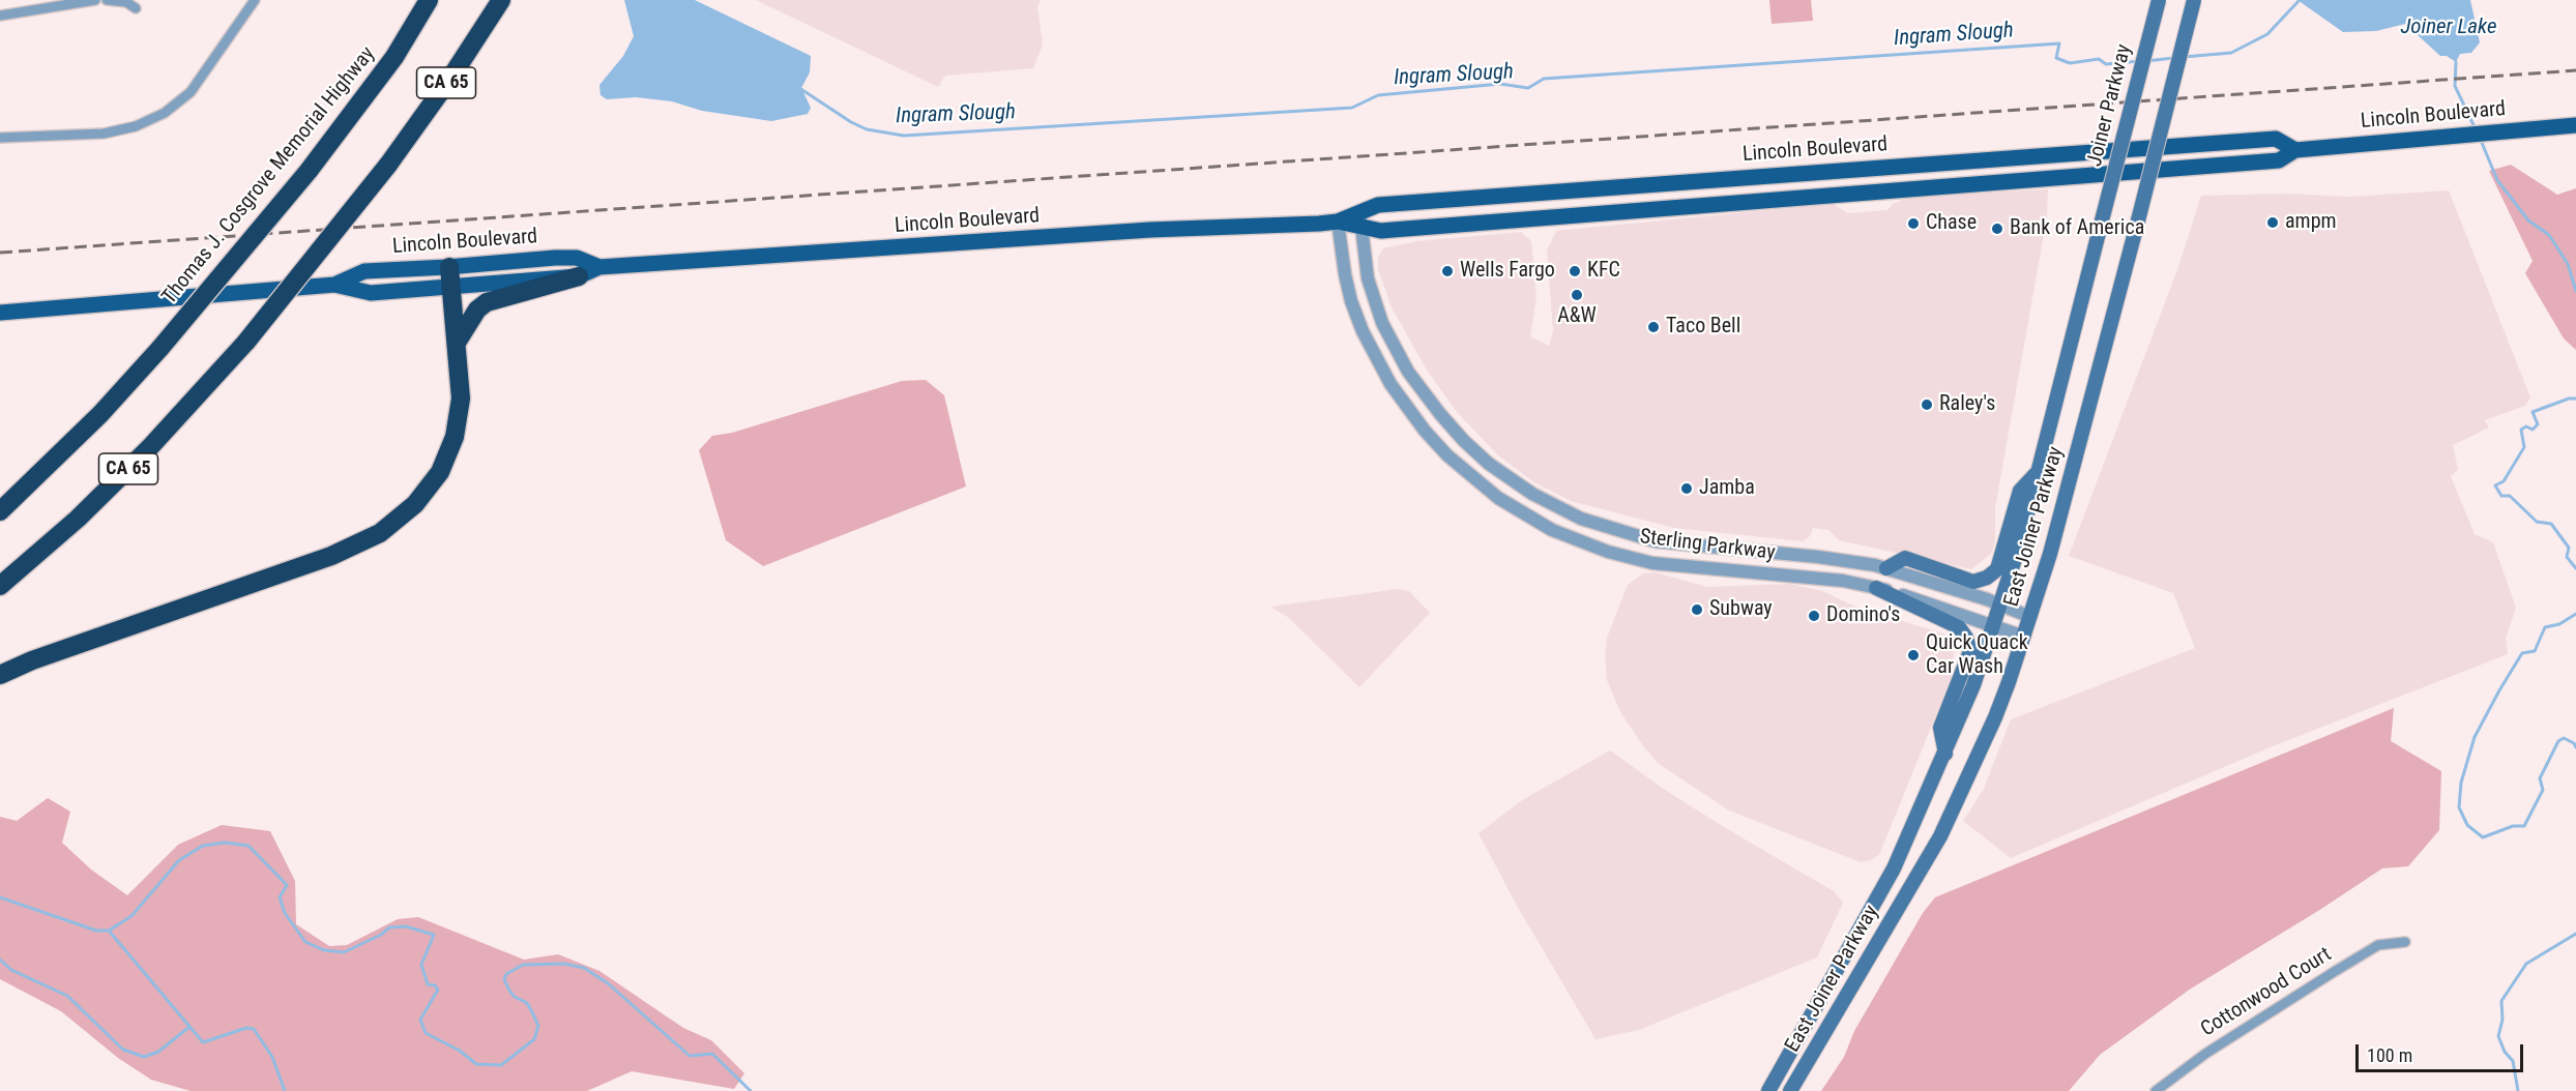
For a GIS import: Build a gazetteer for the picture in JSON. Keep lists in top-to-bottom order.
{
  "streets": {
    "highway": ["CA 65", "Thomas J. Cosgrove Memorial Highway"],
    "main road": ["Joiner Parkway", "Lincoln Boulevard", "East Joiner Parkway"],
    "street": ["Sterling Parkway", "Cottonwood Court"]
  },
  "crossings": [
    ["Joiner Parkway", "East Joiner Parkway"],
    ["Lincoln Boulevard", "Sterling Parkway"],
    ["East Joiner Parkway", "Sterling Parkway"]
  ],
  "water": ["Joiner Lake", "Ingram Slough"],
  "places": [
    "ampm",
    "Chase",
    "Bank of America",
    "Wells Fargo",
    "KFC",
    "A&W",
    "Taco Bell",
    "Raley's",
    "Jamba",
    "Subway",
    "Domino's",
    "Quick Quack Car Wash"
  ],
  "scale_bar": "100 m"
}
